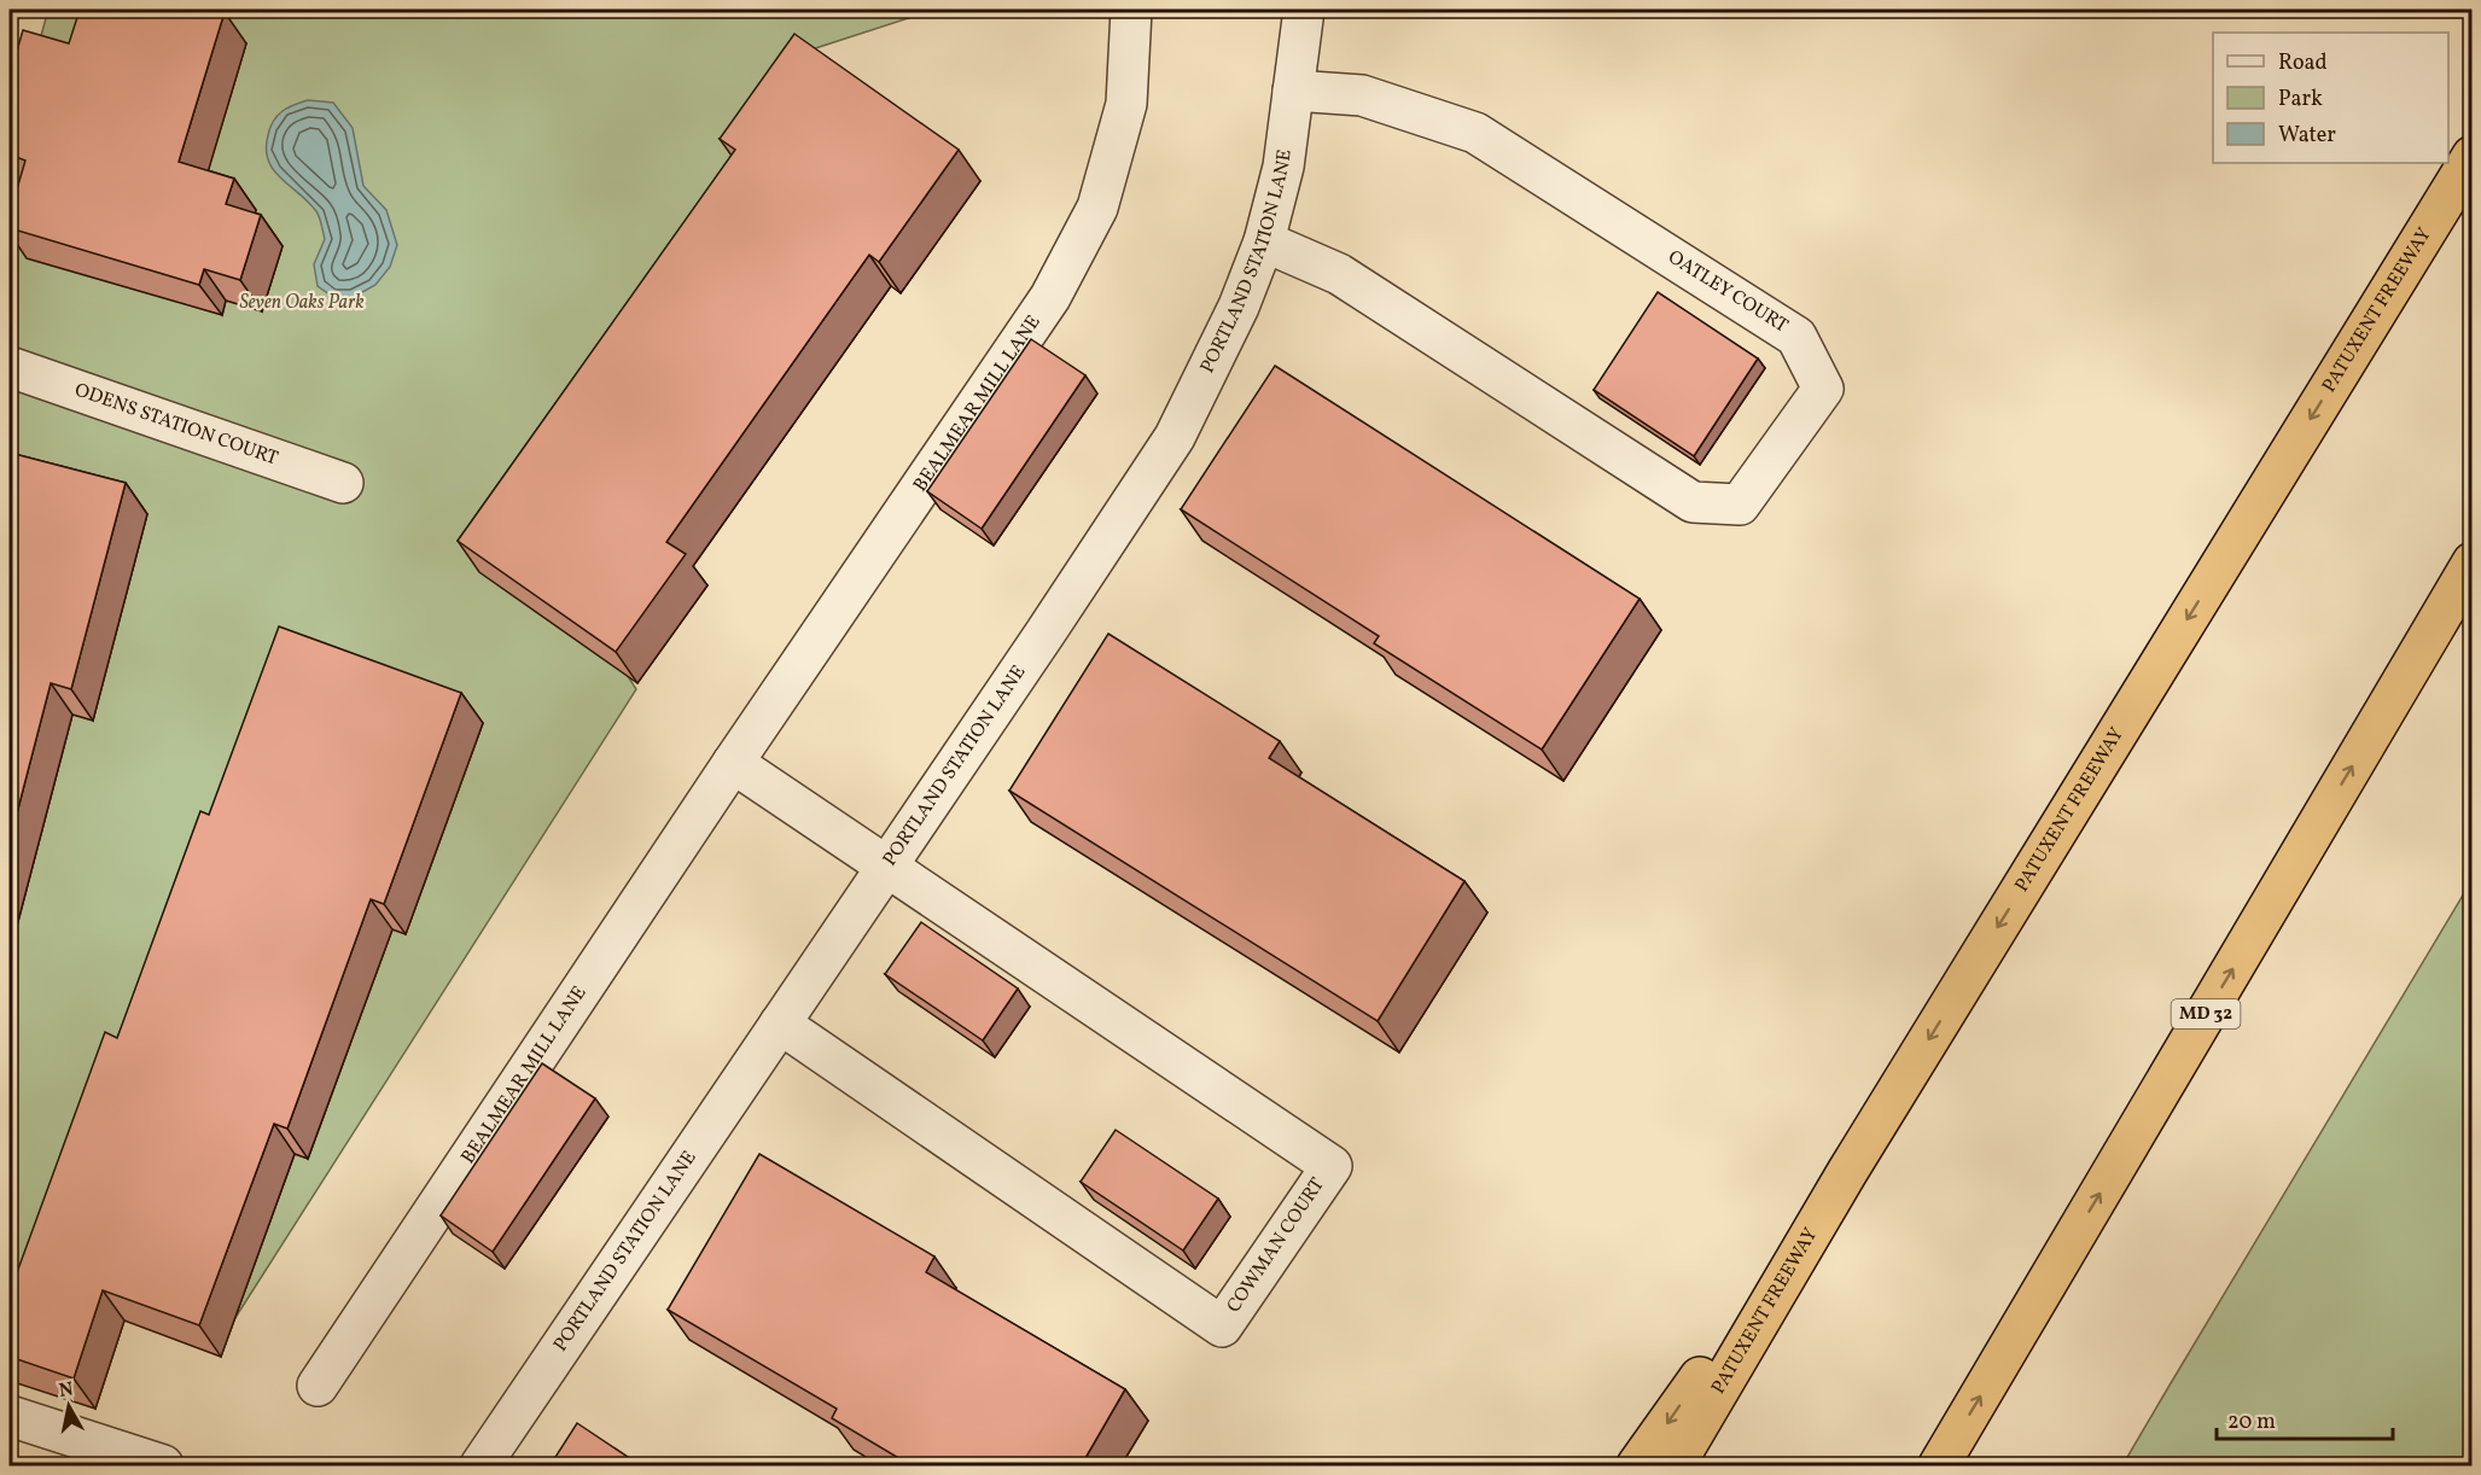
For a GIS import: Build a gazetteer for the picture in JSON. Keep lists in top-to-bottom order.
{
  "streets": {
    "highway": ["PATUXENT FREEWAY", "MD 32"],
    "street": [
      "PORTLAND STATION LANE",
      "OATLEY COURT",
      "BEALMEAR MILL LANE",
      "ODENS STATION COURT",
      "COWMAN COURT"
    ]
  },
  "crossings": [
    ["PORTLAND STATION LANE", "OATLEY COURT"],
    ["PORTLAND STATION LANE", "COWMAN COURT"]
  ],
  "parks": ["Seven Oaks Park"],
  "legend": ["Road", "Park", "Water"],
  "scale_bar": "20 m",
  "north": "top"
}
